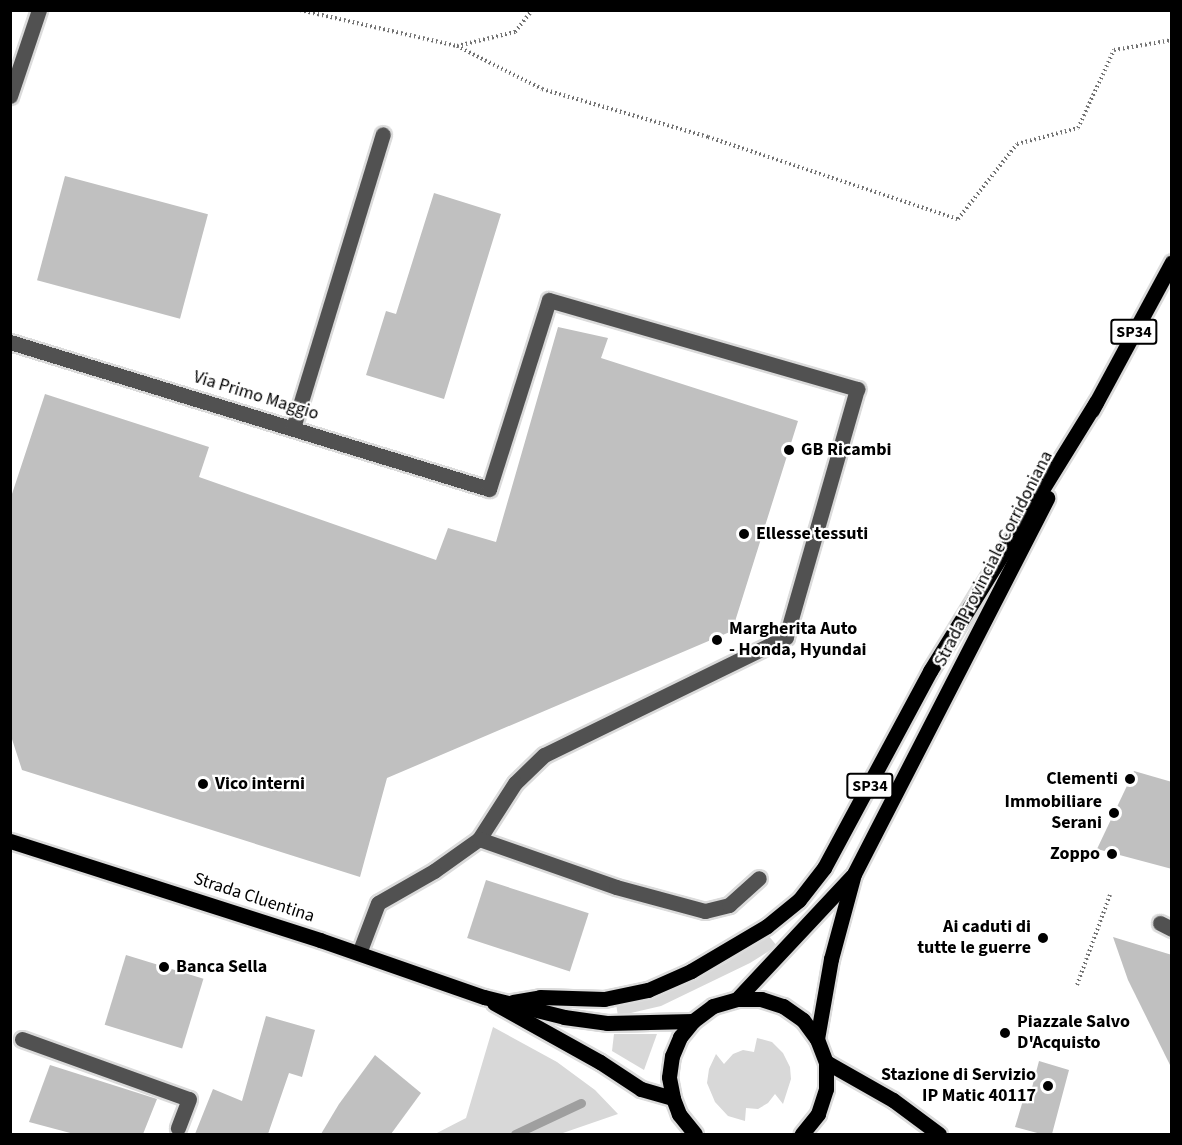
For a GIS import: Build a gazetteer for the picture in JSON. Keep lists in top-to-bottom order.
{
  "streets": {
    "main road": ["SP34", "Strada Provinciale Corridoniana", "Strada Cluentina"],
    "street": ["Via Primo Maggio"]
  },
  "crossings": [
    ["SP34", "Strada Provinciale Corridoniana"],
    ["SP34", "Strada Cluentina"]
  ],
  "places": [
    "GB Ricambi",
    "Ellesse tessuti",
    "Margherita Auto - Honda, Hyundai",
    "Clementi",
    "Vico interni",
    "Immobiliare Serani",
    "Zoppo",
    "Ai caduti di tutte le guerre",
    "Banca Sella",
    "Piazzale Salvo D'Acquisto",
    "Stazione di Servizio IP Matic 40117"
  ]
}
